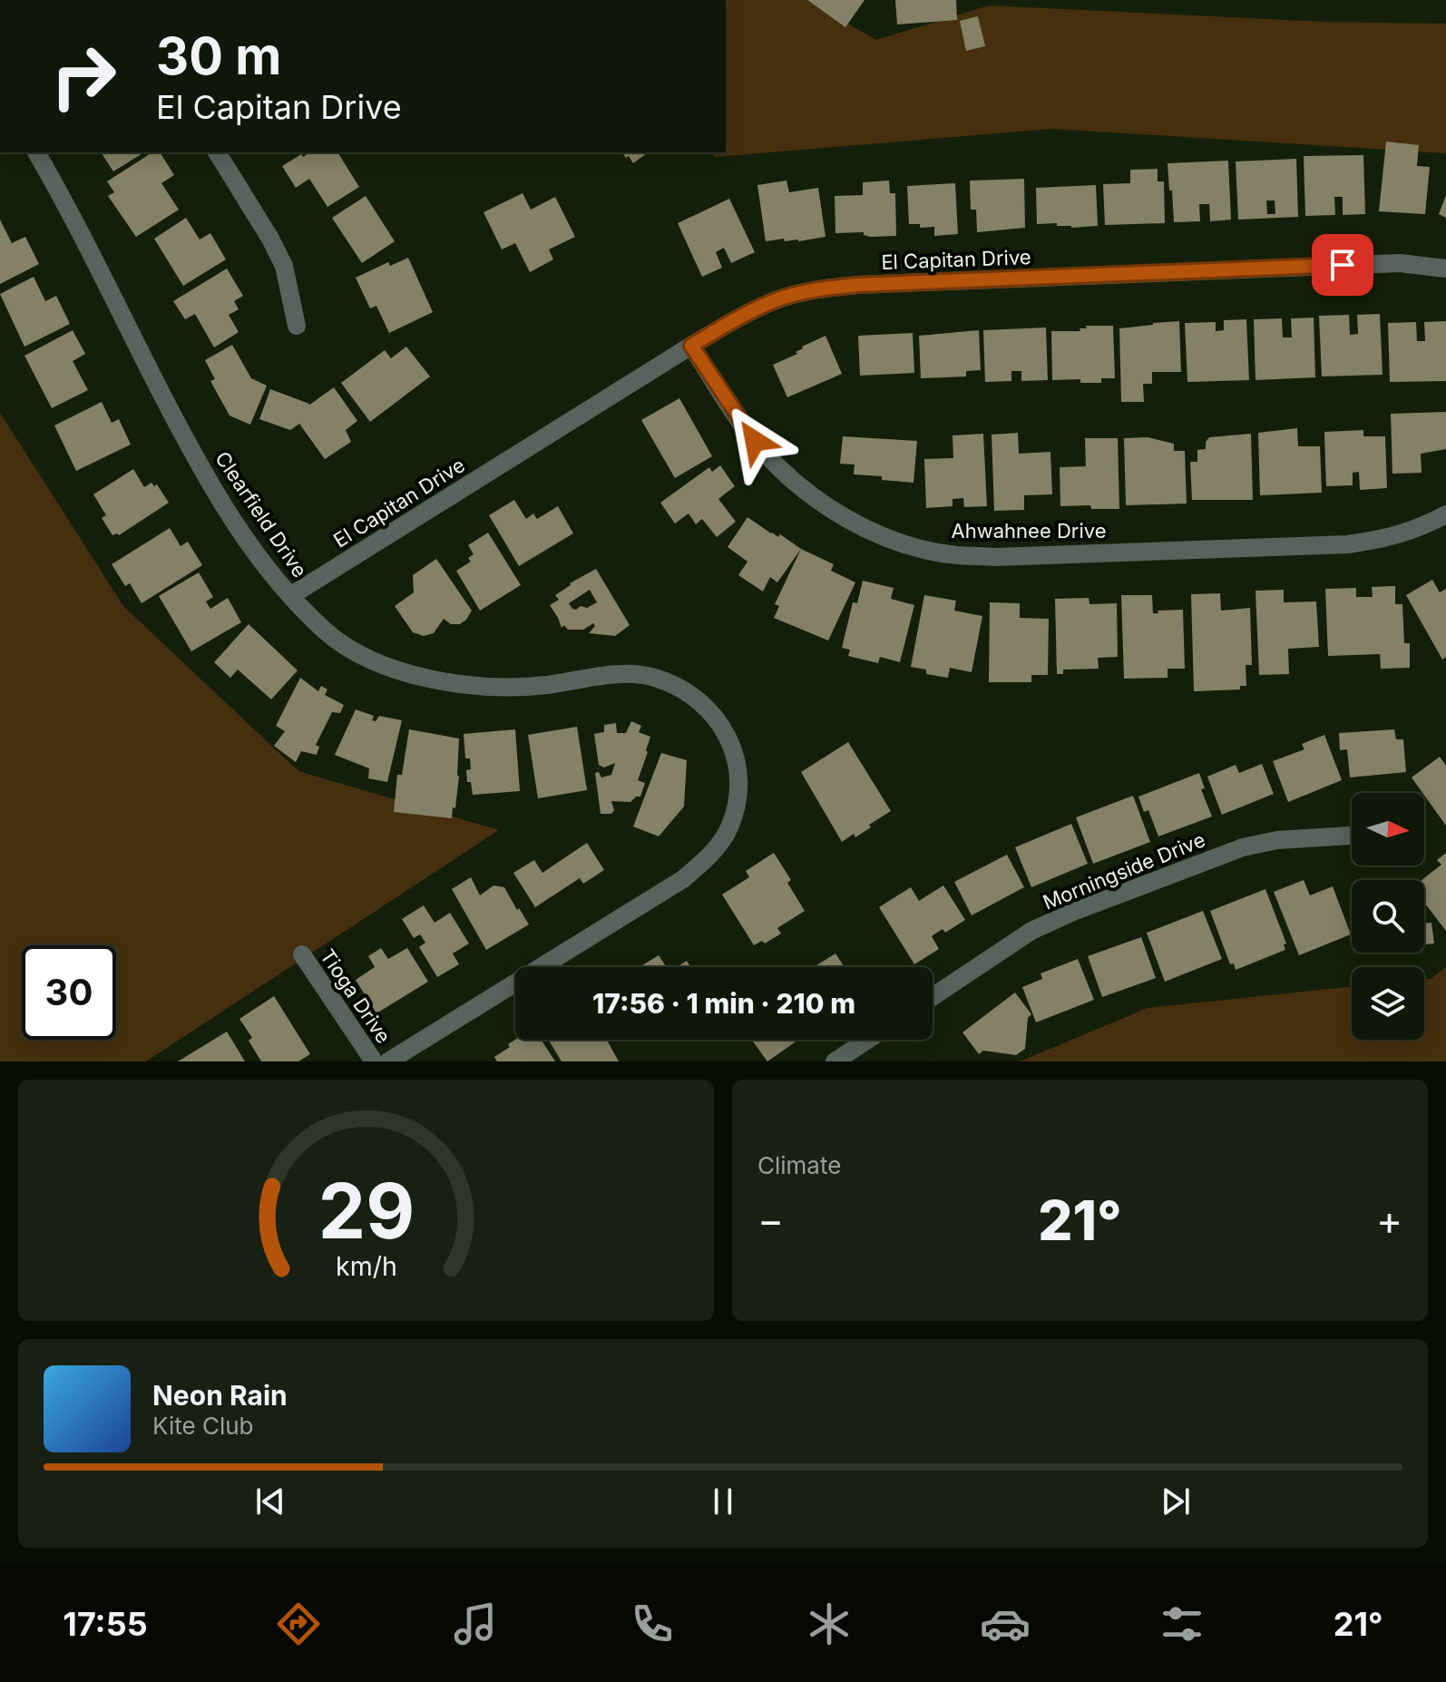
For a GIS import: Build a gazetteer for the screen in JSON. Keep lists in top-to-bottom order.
{
  "streets": {
    "street": [
      "El Capitan Drive",
      "Clearfield Drive",
      "Ahwahnee Drive",
      "Morningside Drive",
      "Tioga Drive"
    ]
  },
  "crossings": [
    ["El Capitan Drive", "Clearfield Drive"],
    ["El Capitan Drive", "Ahwahnee Drive"]
  ],
  "north": "right",
  "page": {
    "turn": ["30 m", "El Capitan Drive"],
    "limit": "30",
    "trip": "17:56 · 1 min · 210 m",
    "tile": "Climate",
    "heat": ["−", "21°", "+"],
    "song": ["Neon Rain", "Kite Club"],
    "tabs": ["17:55", "21°"],
    "gauge": ["29", "km/h"]
  }
}
